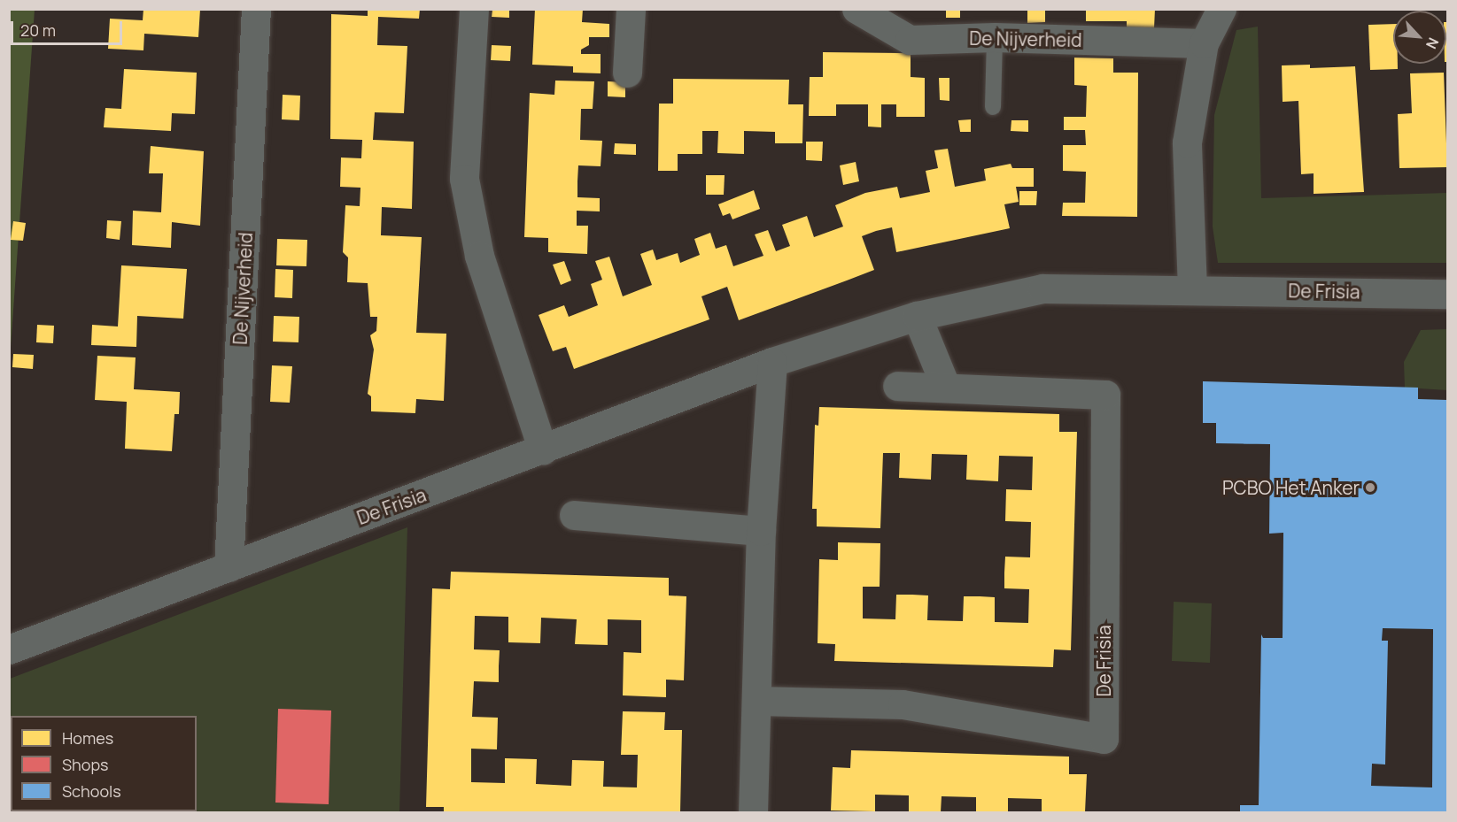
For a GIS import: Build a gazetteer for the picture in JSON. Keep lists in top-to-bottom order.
{
  "streets": {
    "street": ["De Nijverheid", "De Frisia"]
  },
  "crossings": [
    ["De Nijverheid", "De Frisia"]
  ],
  "places": ["PCBO Het Anker"],
  "legend": ["Homes", "Shops", "Schools"],
  "scale_bar": "20 m",
  "north": "bottom right"
}
